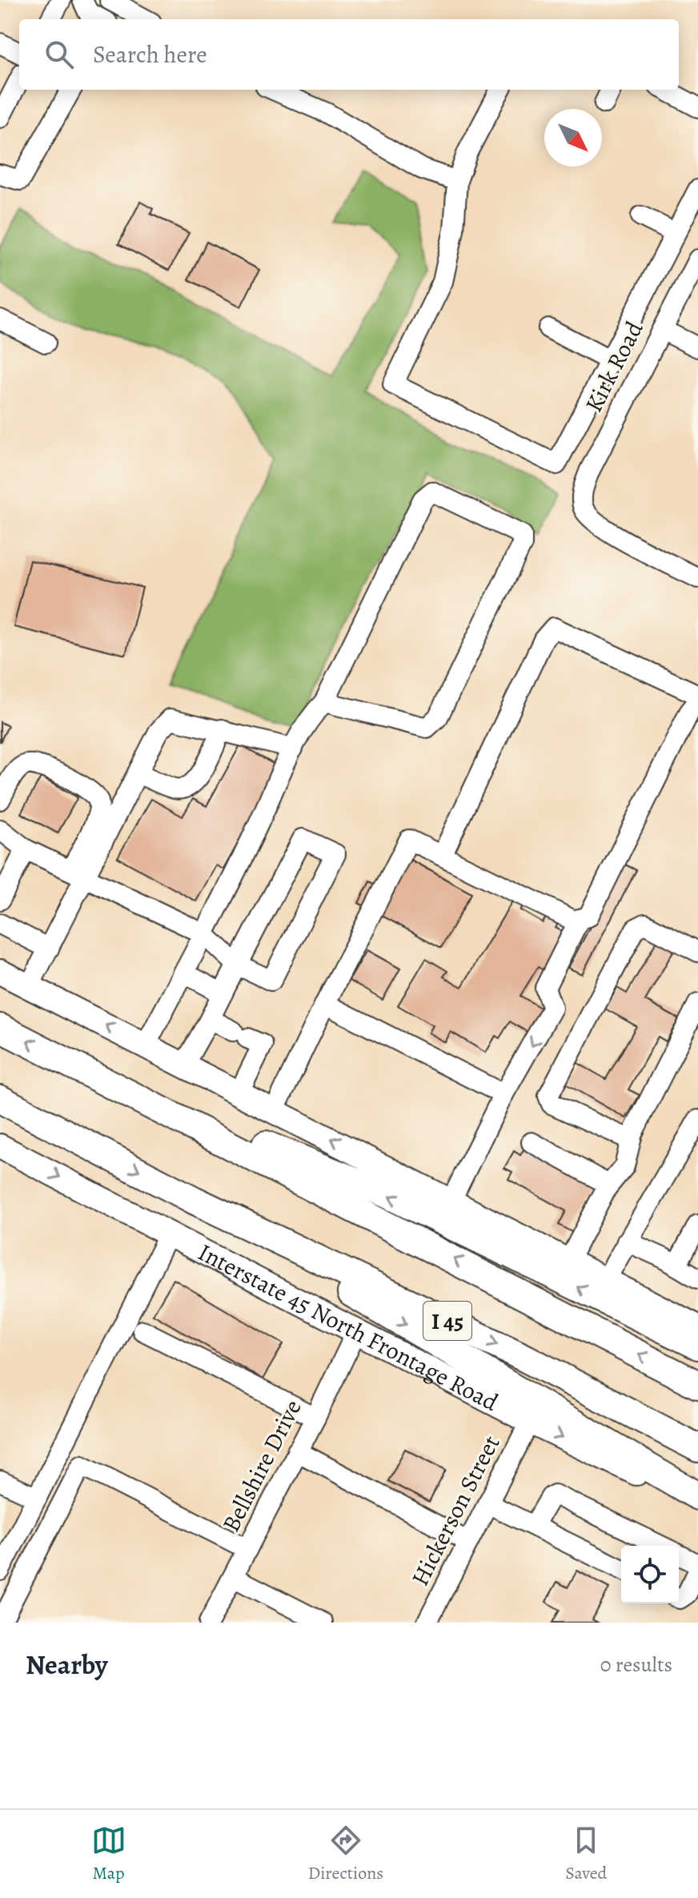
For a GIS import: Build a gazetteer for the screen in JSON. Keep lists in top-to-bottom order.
{
  "streets": {
    "highway": ["I 45"],
    "main road": ["Interstate 45 North Frontage Road"],
    "street": ["Kirk Road", "Bellshire Drive", "Hickerson Street"]
  },
  "crossings": [
    ["Interstate 45 North Frontage Road", "Bellshire Drive"],
    ["Interstate 45 North Frontage Road", "Hickerson Street"]
  ],
  "north": "bottom right",
  "page": {
    "search": "Search here",
    "heading": ["Nearby", "0 results"],
    "nav": ["Map", "Directions", "Saved"]
  }
}
